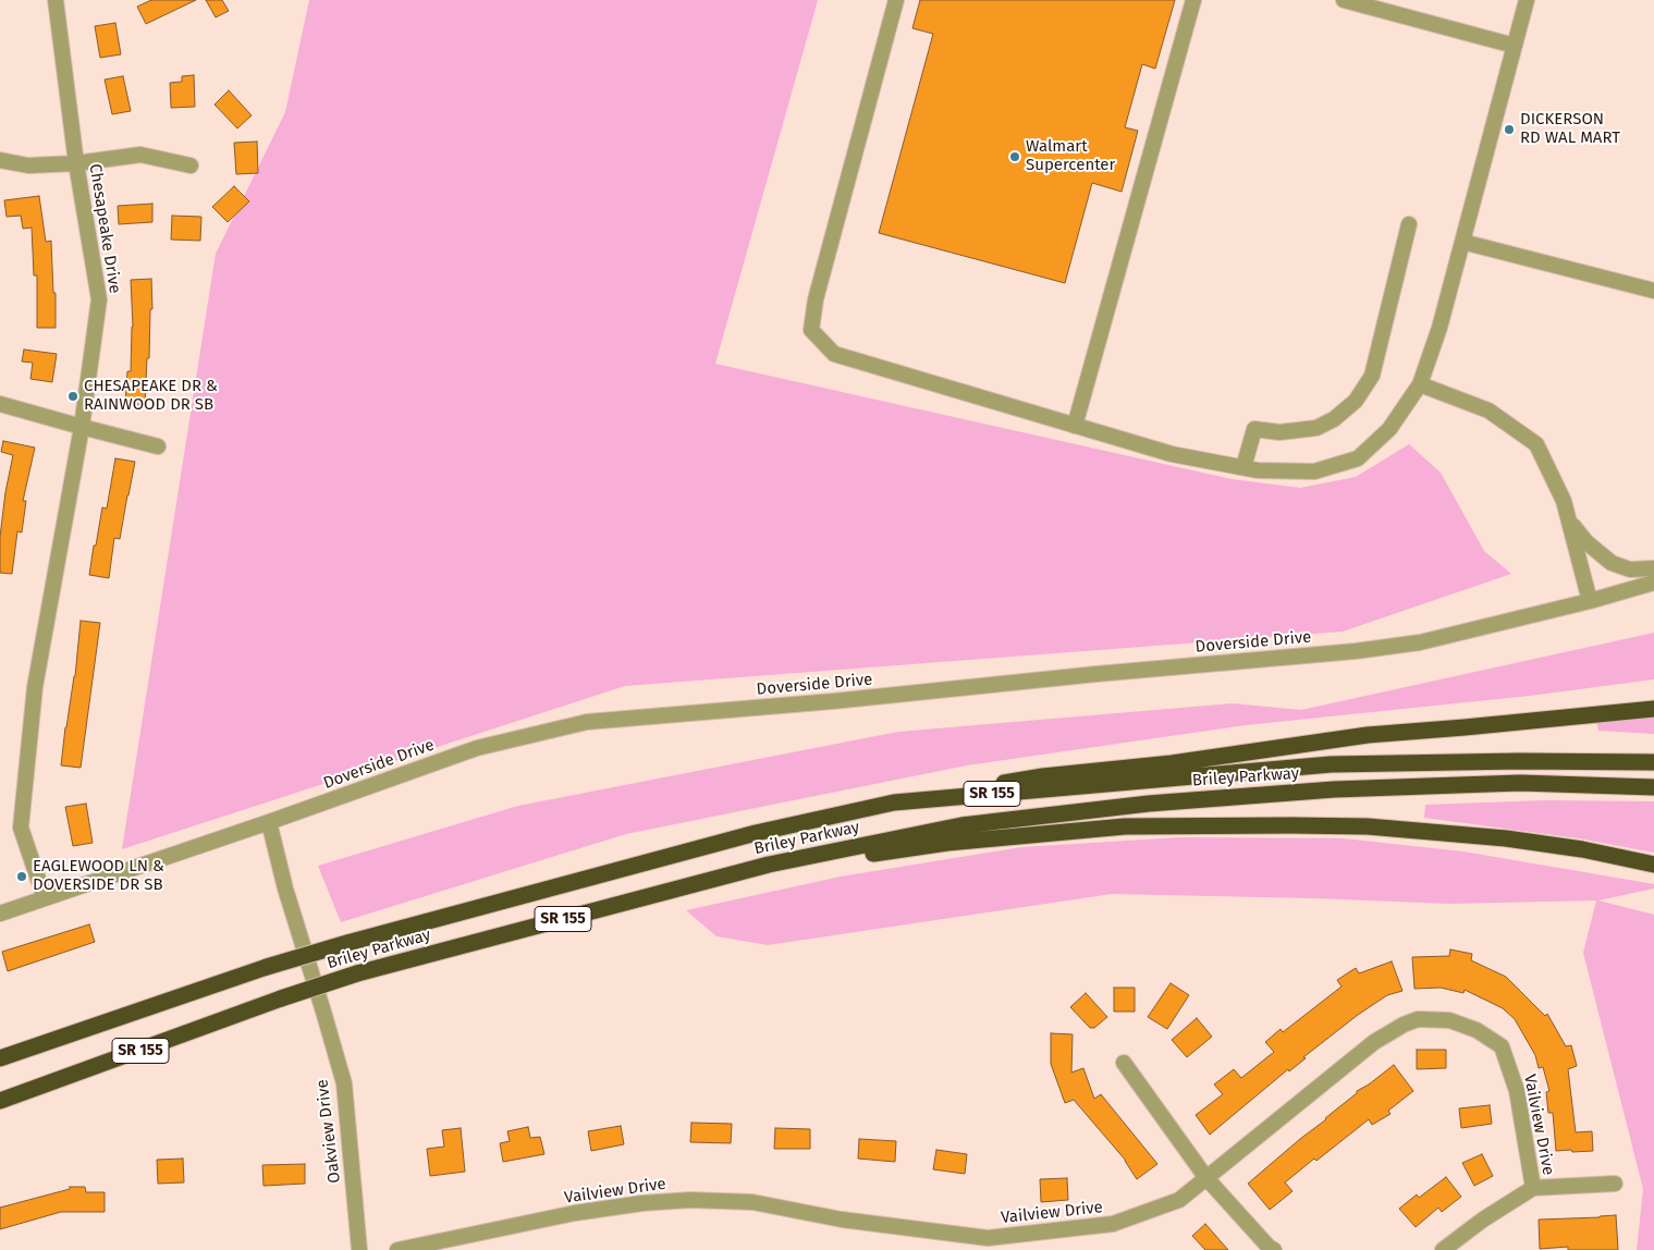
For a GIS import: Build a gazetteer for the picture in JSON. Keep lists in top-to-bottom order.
{
  "streets": {
    "highway": ["Briley Parkway", "SR 155"],
    "street": [
      "Chesapeake Drive",
      "Doverside Drive",
      "Vailview Drive",
      "Oakview Drive"
    ]
  },
  "crossings": [
    ["Chesapeake Drive", "Doverside Drive"],
    ["Doverside Drive", "Oakview Drive"]
  ],
  "places": [
    "DICKERSON RD WAL MART",
    "Walmart Supercenter",
    "CHESAPEAKE DR & RAINWOOD DR SB",
    "EAGLEWOOD LN & DOVERSIDE DR SB"
  ]
}
